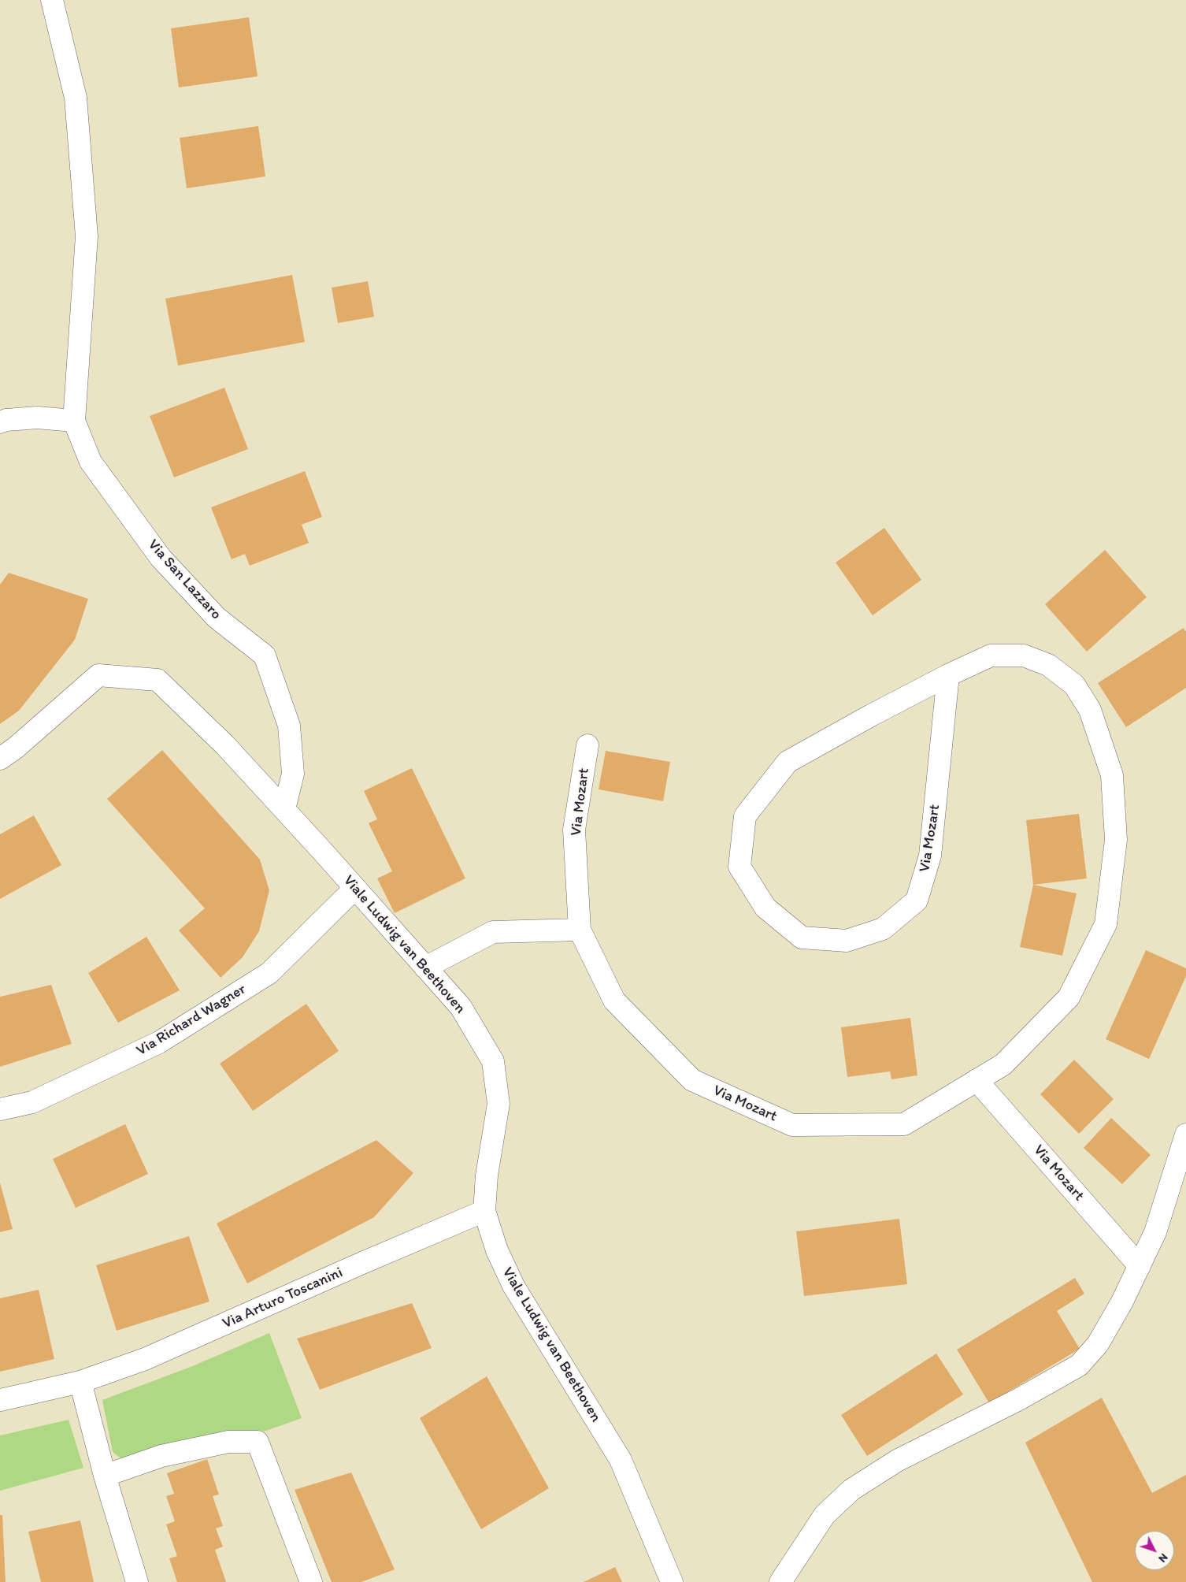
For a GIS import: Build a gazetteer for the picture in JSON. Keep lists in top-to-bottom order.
{
  "streets": {
    "street": [
      "Via San Lazzaro",
      "Via Mozart",
      "Viale Ludwig van Beethoven",
      "Via Richard Wagner",
      "Via Arturo Toscanini"
    ]
  },
  "crossings": [
    ["Via San Lazzaro", "Viale Ludwig van Beethoven"],
    ["Viale Ludwig van Beethoven", "Via Richard Wagner"],
    ["Viale Ludwig van Beethoven", "Via Arturo Toscanini"]
  ],
  "north": "bottom right"
}
